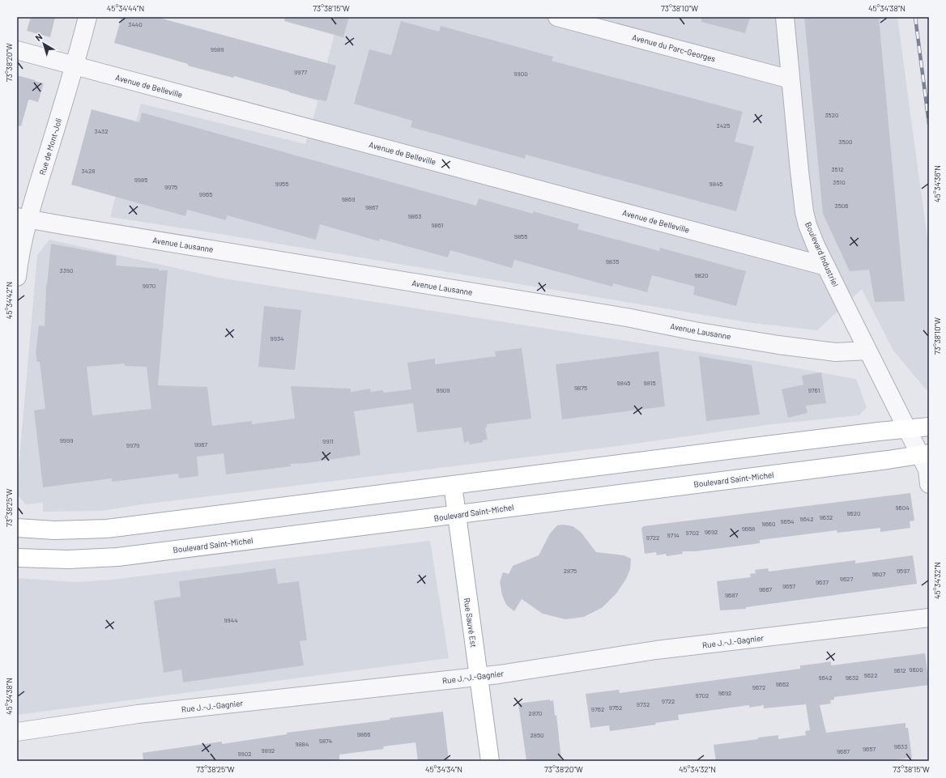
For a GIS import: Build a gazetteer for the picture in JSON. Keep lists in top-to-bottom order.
{
  "streets": {
    "main road": ["Boulevard Saint-Michel", "Rue Sauvé Est"],
    "street": [
      "Avenue du Parc-Georges",
      "Avenue de Belleville",
      "Rue de Mont-Joli",
      "Avenue Lausanne",
      "Boulevard Industriel",
      "Rue J.-J.-Gagnier"
    ]
  },
  "crossings": [
    ["Avenue du Parc-Georges", "Boulevard Industriel"],
    ["Avenue de Belleville", "Rue de Mont-Joli"],
    ["Avenue de Belleville", "Boulevard Industriel"],
    ["Rue de Mont-Joli", "Avenue Lausanne"],
    ["Avenue Lausanne", "Boulevard Industriel"],
    ["Boulevard Industriel", "Boulevard Saint-Michel"],
    ["Boulevard Saint-Michel", "Rue Sauvé Est"],
    ["Rue Sauvé Est", "Rue J.-J.-Gagnier"]
  ],
  "house_numbers": [
    "3440",
    "9989",
    "9977",
    "9900",
    "3520",
    "3425",
    "3432",
    "3500",
    "3512",
    "3428",
    "9985",
    "3510",
    "9955",
    "9845",
    "9975",
    "9965",
    "9869",
    "3506",
    "9867",
    "9863",
    "9861",
    "9855",
    "9835",
    "3390",
    "9820",
    "9970",
    "9934",
    "9845",
    "9815",
    "9875",
    "9909",
    "9761",
    "9999",
    "9911",
    "9967",
    "9979",
    "9604",
    "9620",
    "9632",
    "9642",
    "9654",
    "9660",
    "9668",
    "9692",
    "9702",
    "9714",
    "9722",
    "2875",
    "9597",
    "9607",
    "9627",
    "9637",
    "9657",
    "9667",
    "9687",
    "9944",
    "9600",
    "9612",
    "9622",
    "9642",
    "9632",
    "9662",
    "9672",
    "9692",
    "9702",
    "9722",
    "9732",
    "9752",
    "9762",
    "2870",
    "9866",
    "2850",
    "9874",
    "9884",
    "9633",
    "9657",
    "9892",
    "9667",
    "9902"
  ],
  "north": "top left",
  "coordinates": [
    "45°34'44\"N",
    "73°38'15\"W",
    "73°38'10\"W",
    "45°34'38\"N",
    "73°38'20\"W",
    "45°34'36\"N",
    "45°34'42\"N",
    "73°38'25\"W",
    "45°34'32\"N",
    "45°34'34\"N"
  ]
}
